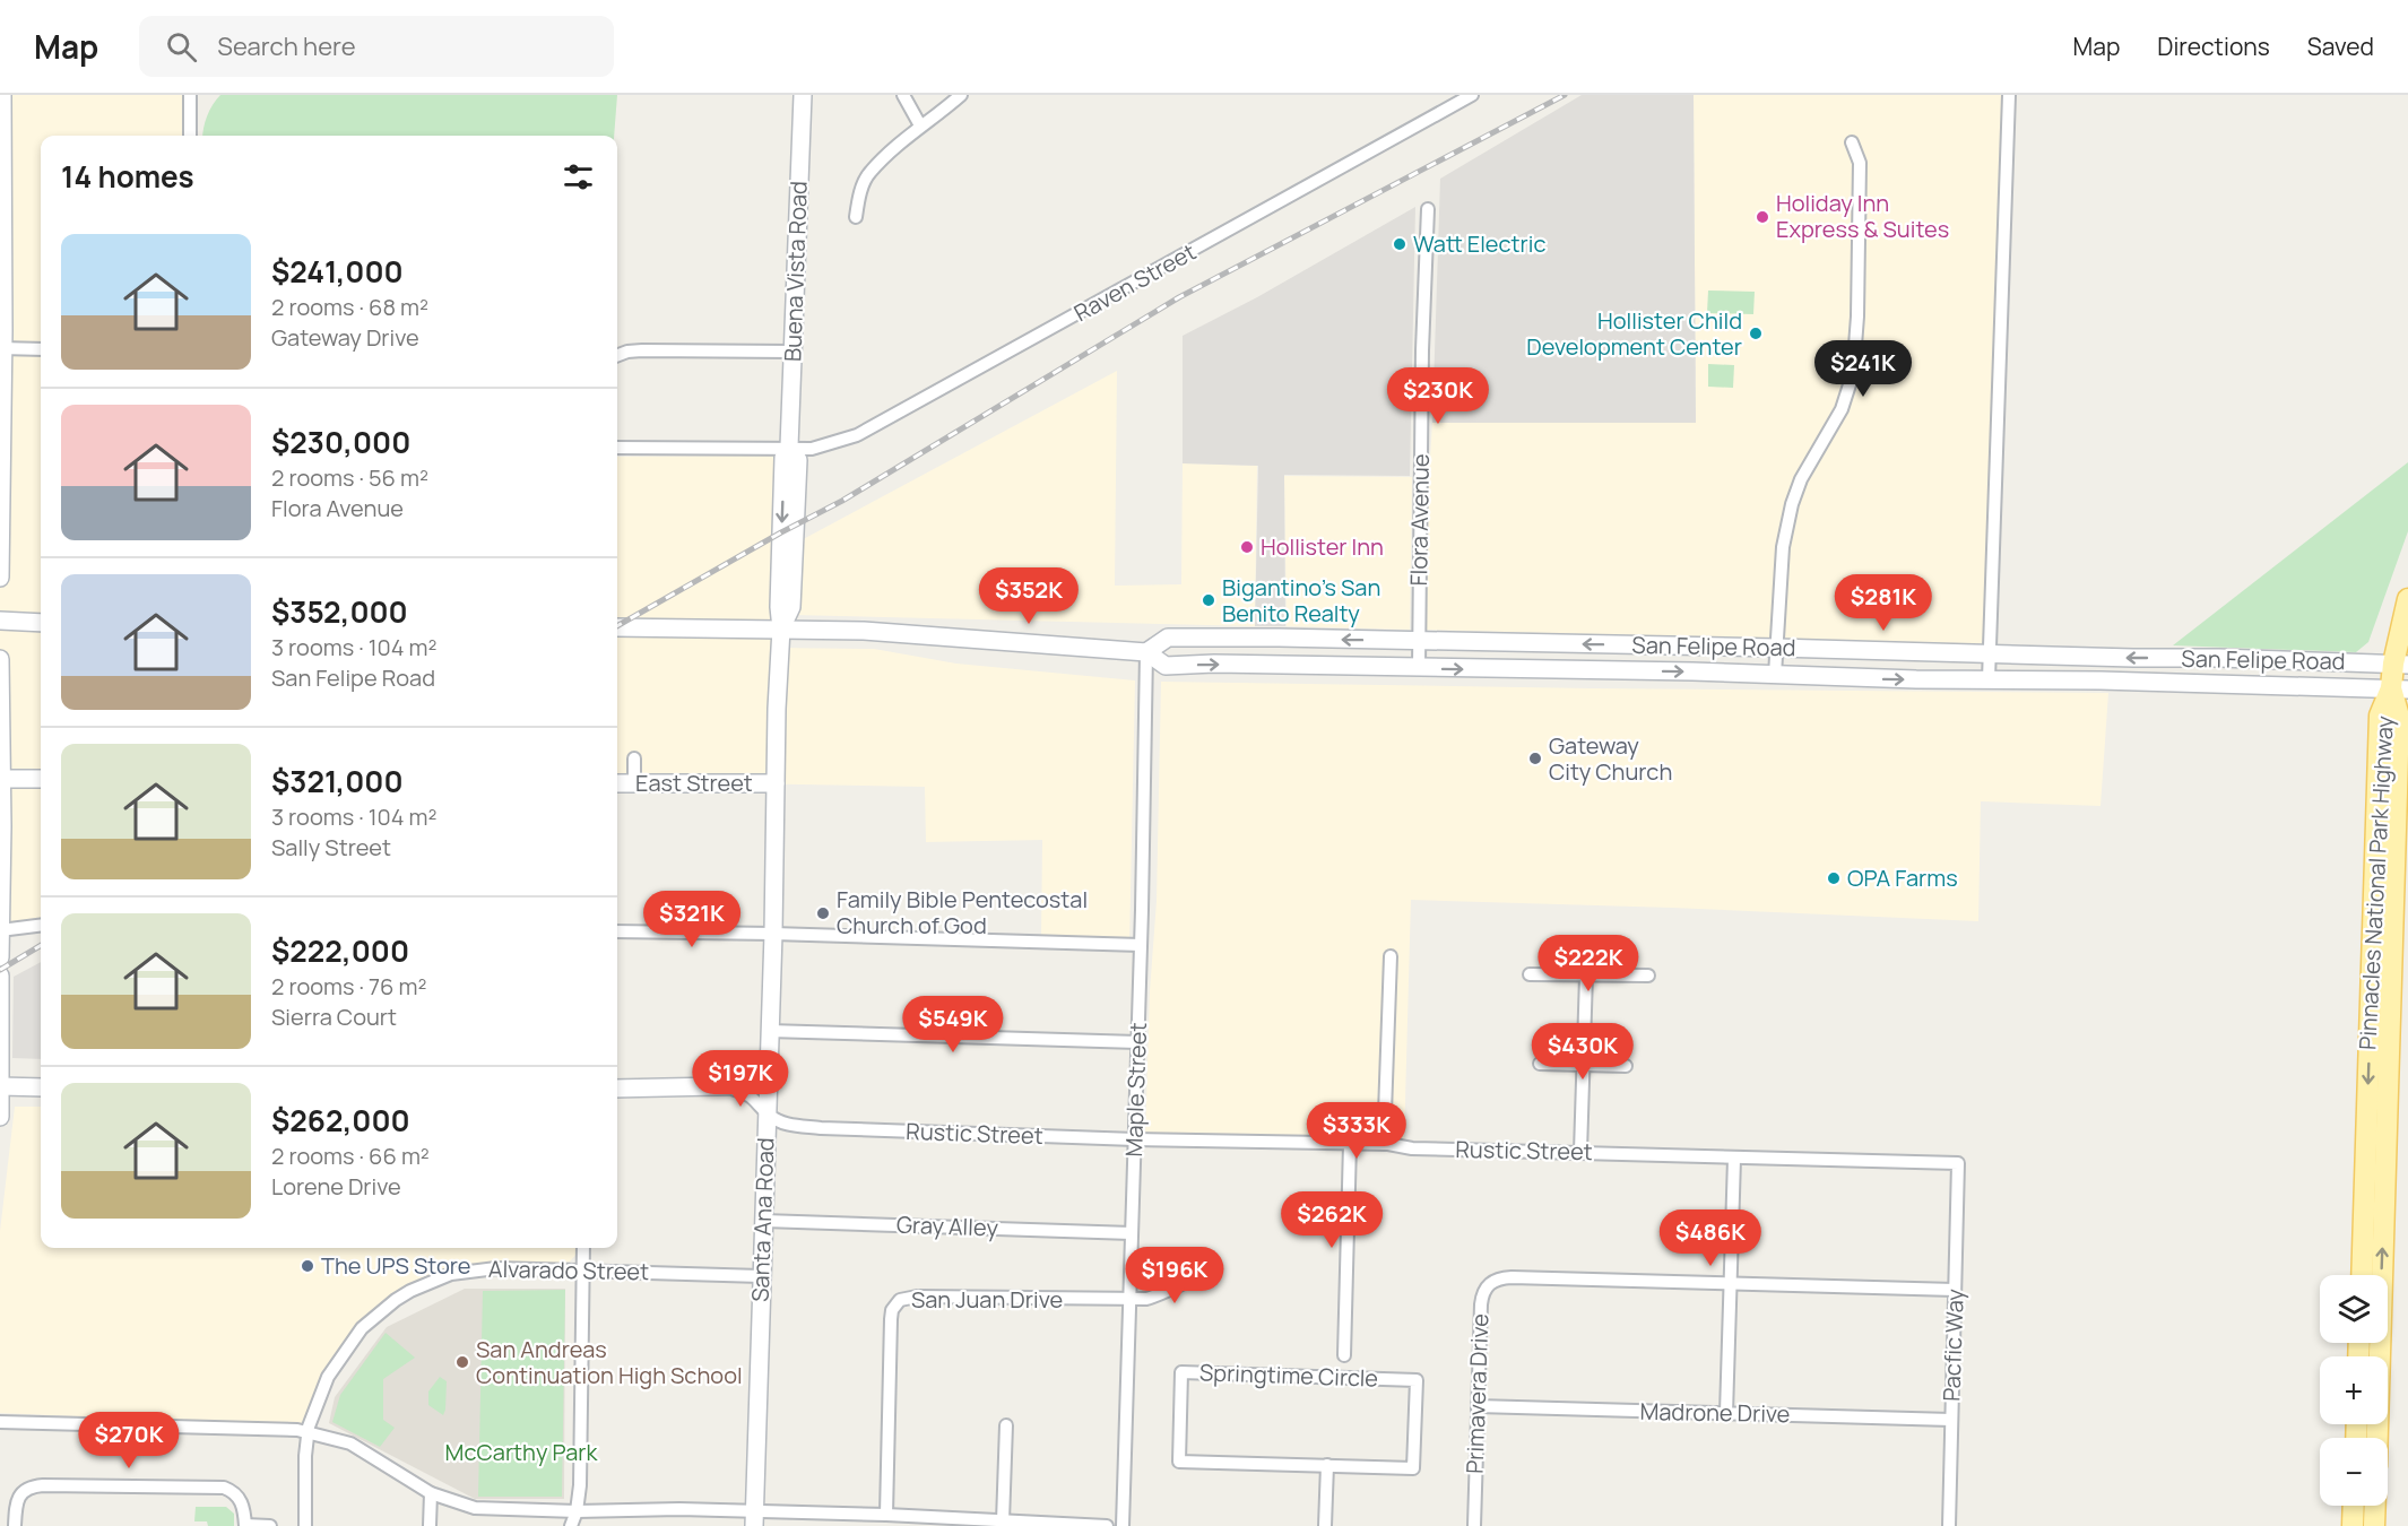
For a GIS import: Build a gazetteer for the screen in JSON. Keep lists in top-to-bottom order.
{
  "streets": {
    "main road": [
      "Buena Vista Road",
      "San Felipe Road",
      "East Street",
      "Pinnacles National Park Highway",
      "Santa Ana Road"
    ],
    "street": [
      "Raven Street",
      "Flora Avenue",
      "Maple Street",
      "Rustic Street",
      "Gray Alley",
      "Alvarado Street",
      "San Juan Drive",
      "Pacfic Way",
      "Springtime Circle",
      "Primavera Drive",
      "Madrone Drive"
    ]
  },
  "crossings": [
    ["Buena Vista Road", "Raven Street"],
    ["Buena Vista Road", "San Felipe Road"],
    ["Buena Vista Road", "Santa Ana Road"],
    ["Flora Avenue", "San Felipe Road"],
    ["San Felipe Road", "Pinnacles National Park Highway"],
    ["San Felipe Road", "Maple Street"],
    ["San Felipe Road", "Santa Ana Road"],
    ["East Street", "Santa Ana Road"],
    ["Maple Street", "Rustic Street"],
    ["Maple Street", "Gray Alley"],
    ["Maple Street", "San Juan Drive"],
    ["Rustic Street", "Santa Ana Road"],
    ["Rustic Street", "Pacfic Way"],
    ["Santa Ana Road", "Gray Alley"],
    ["Santa Ana Road", "Alvarado Street"],
    ["Pacfic Way", "Primavera Drive"],
    ["Pacfic Way", "Madrone Drive"],
    ["Primavera Drive", "Madrone Drive"]
  ],
  "parks": ["McCarthy Park"],
  "places": [
    "Holiday Inn Express & Suites",
    "Watt Electric",
    "Hollister Child Development Center",
    "Hollister Inn",
    "Bigantino's San Benito Realty",
    "Gateway City Church",
    "OPA Farms",
    "Family Bible Pentecostal Church of God",
    "The UPS Store",
    "San Andreas Continuation High School"
  ],
  "page": {
    "header": "Map",
    "search": "Search here",
    "nav": ["Map", "Directions", "Saved"],
    "heading": "14 homes",
    "list": [
      {
        "name": "$241,000",
        "note": "2 rooms · 68 m² · Gateway Drive"
      },
      {
        "name": "$230,000",
        "note": "2 rooms · 56 m² · Flora Avenue"
      },
      {
        "name": "$352,000",
        "note": "3 rooms · 104 m² · San Felipe Road"
      },
      {
        "name": "$321,000",
        "note": "3 rooms · 104 m² · Sally Street"
      },
      {
        "name": "$222,000",
        "note": "2 rooms · 76 m² · Sierra Court"
      },
      {
        "name": "$262,000",
        "note": "2 rooms · 66 m² · Lorene Drive"
      }
    ],
    "price": [
      "$241K",
      "$230K",
      "$352K",
      "$281K",
      "$321K",
      "$222K",
      "$549K",
      "$430K",
      "$197K",
      "$333K",
      "$262K",
      "$486K",
      "$196K",
      "$270K"
    ],
    "map_buttons": ["+", "−"]
  }
}
